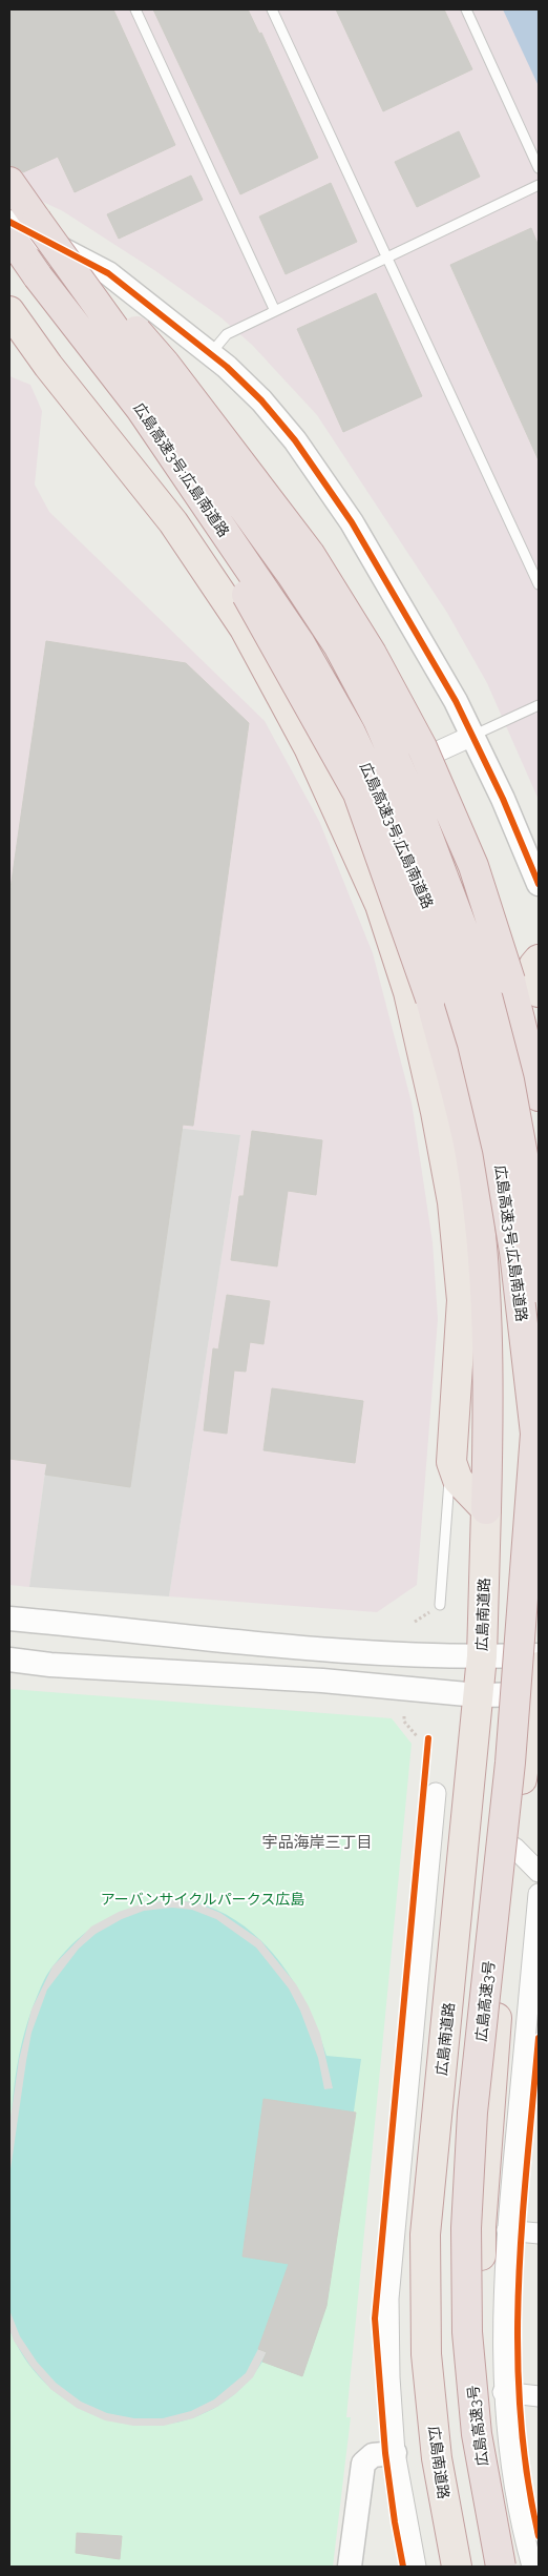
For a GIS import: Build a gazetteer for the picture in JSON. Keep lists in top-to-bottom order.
{
  "streets": {
    "highway": ["広島高速3号;広島南道路", "広島南道路", "広島高速3号"]
  },
  "crossings": [
    ["広島高速3号;広島南道路", "広島高速3号"]
  ],
  "districts": ["宇品海岸三丁目"],
  "parks": ["アーバンサイクルパークス広島"]
}
